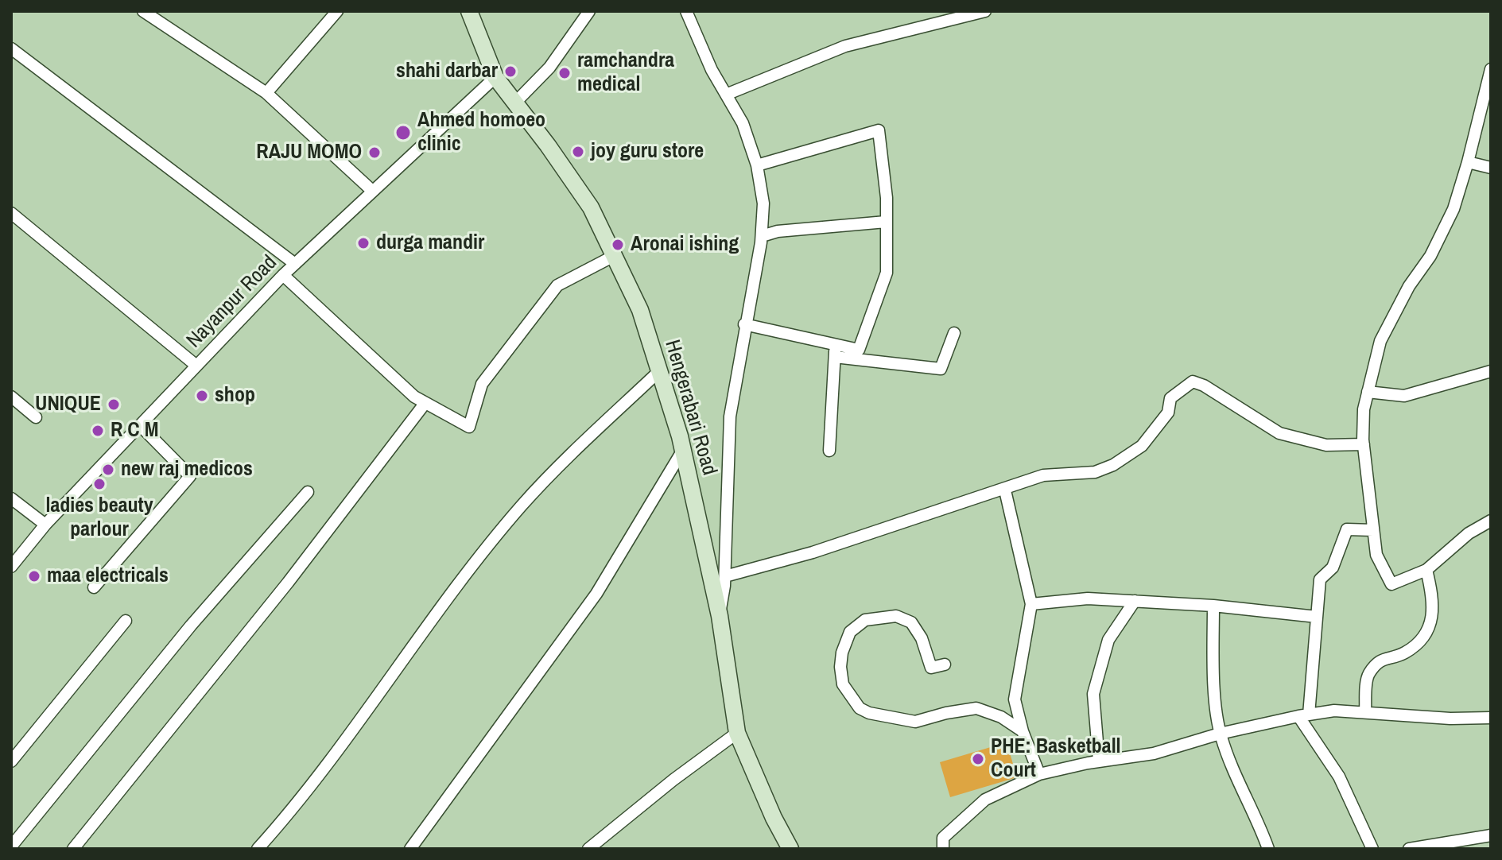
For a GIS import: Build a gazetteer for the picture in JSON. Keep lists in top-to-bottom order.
{
  "streets": {
    "main road": ["Hengerabari Road"],
    "street": ["Nayanpur Road"]
  },
  "crossings": [
    ["Nayanpur Road", "Hengerabari Road"]
  ],
  "places": [
    "shahi darbar",
    "ramchandra medical",
    "Ahmed homoeo clinic",
    "joy guru store",
    "RAJU MOMO",
    "durga mandir",
    "Aronai ishing",
    "shop",
    "UNIQUE",
    "R C M",
    "new raj medicos",
    "ladies beauty parlour",
    "maa electricals",
    "PHE: Basketball Court"
  ]
}
